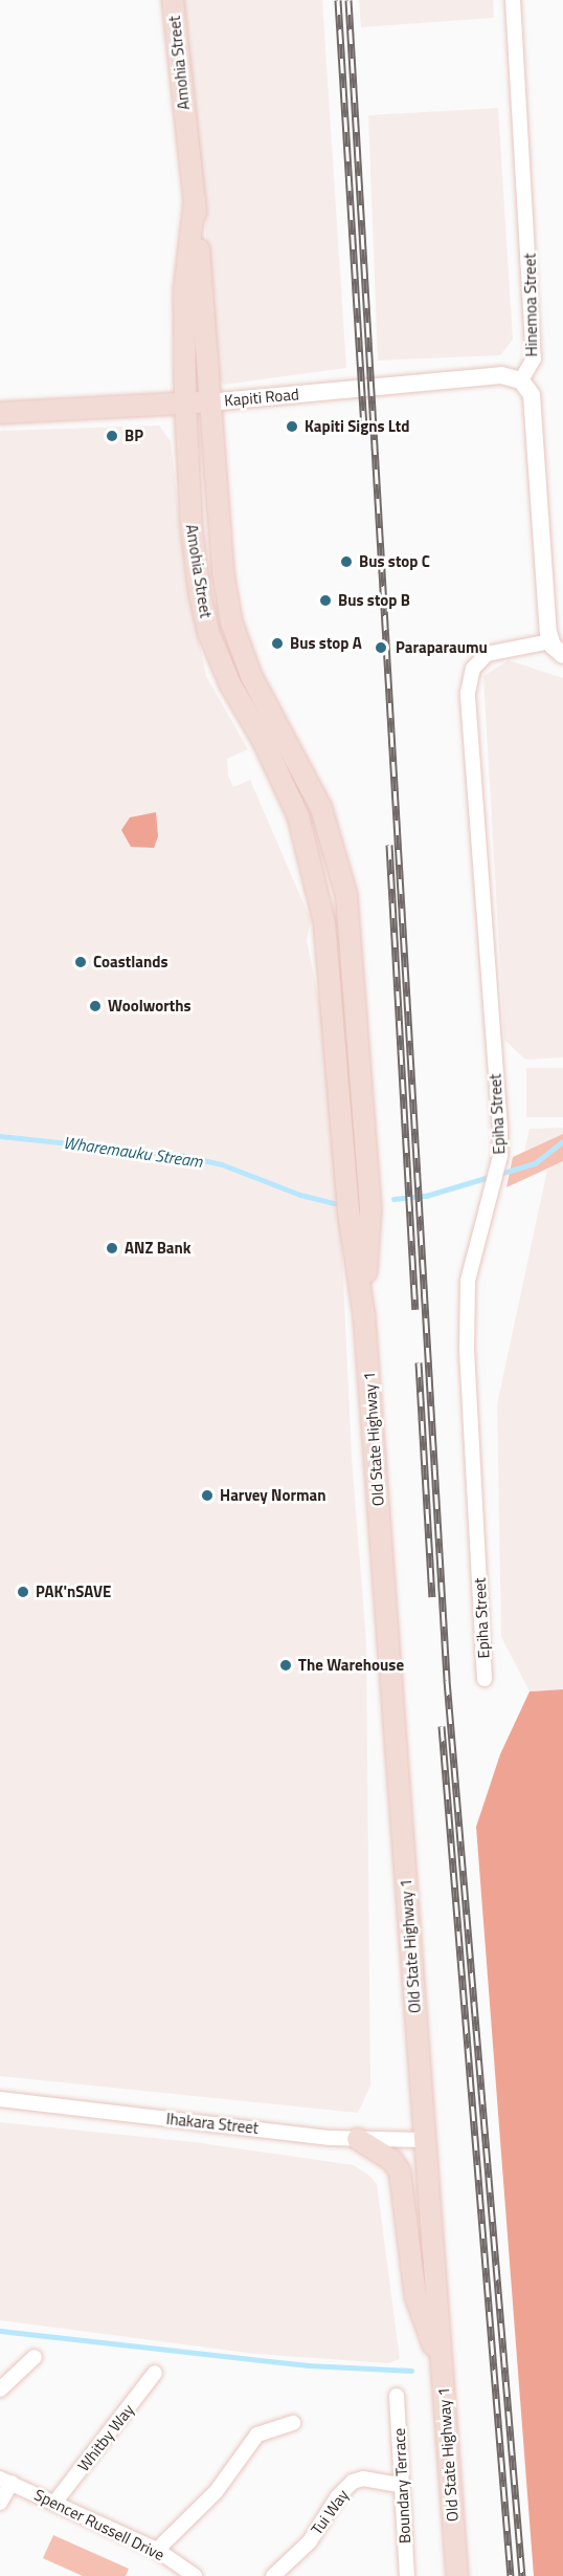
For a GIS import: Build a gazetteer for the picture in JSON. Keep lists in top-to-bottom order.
{
  "streets": {
    "main road": ["Amohia Street", "Kapiti Road", "Old State Highway 1"],
    "street": [
      "Hinemoa Street",
      "Epiha Street",
      "Ihakara Street",
      "Whitby Way",
      "Boundary Terrace",
      "Tui Way",
      "Spencer Russell Drive"
    ]
  },
  "crossings": [
    ["Amohia Street", "Kapiti Road"],
    ["Amohia Street", "Old State Highway 1"],
    ["Hinemoa Street", "Kapiti Road"],
    ["Hinemoa Street", "Epiha Street"],
    ["Old State Highway 1", "Ihakara Street"],
    ["Whitby Way", "Spencer Russell Drive"],
    ["Boundary Terrace", "Tui Way"]
  ],
  "water": ["Wharemauku Stream"],
  "places": [
    "Kapiti Signs Ltd",
    "BP",
    "Bus stop C",
    "Bus stop B",
    "Bus stop A",
    "Paraparaumu",
    "Coastlands",
    "Woolworths",
    "ANZ Bank",
    "Harvey Norman",
    "PAK'nSAVE",
    "The Warehouse"
  ]
}
